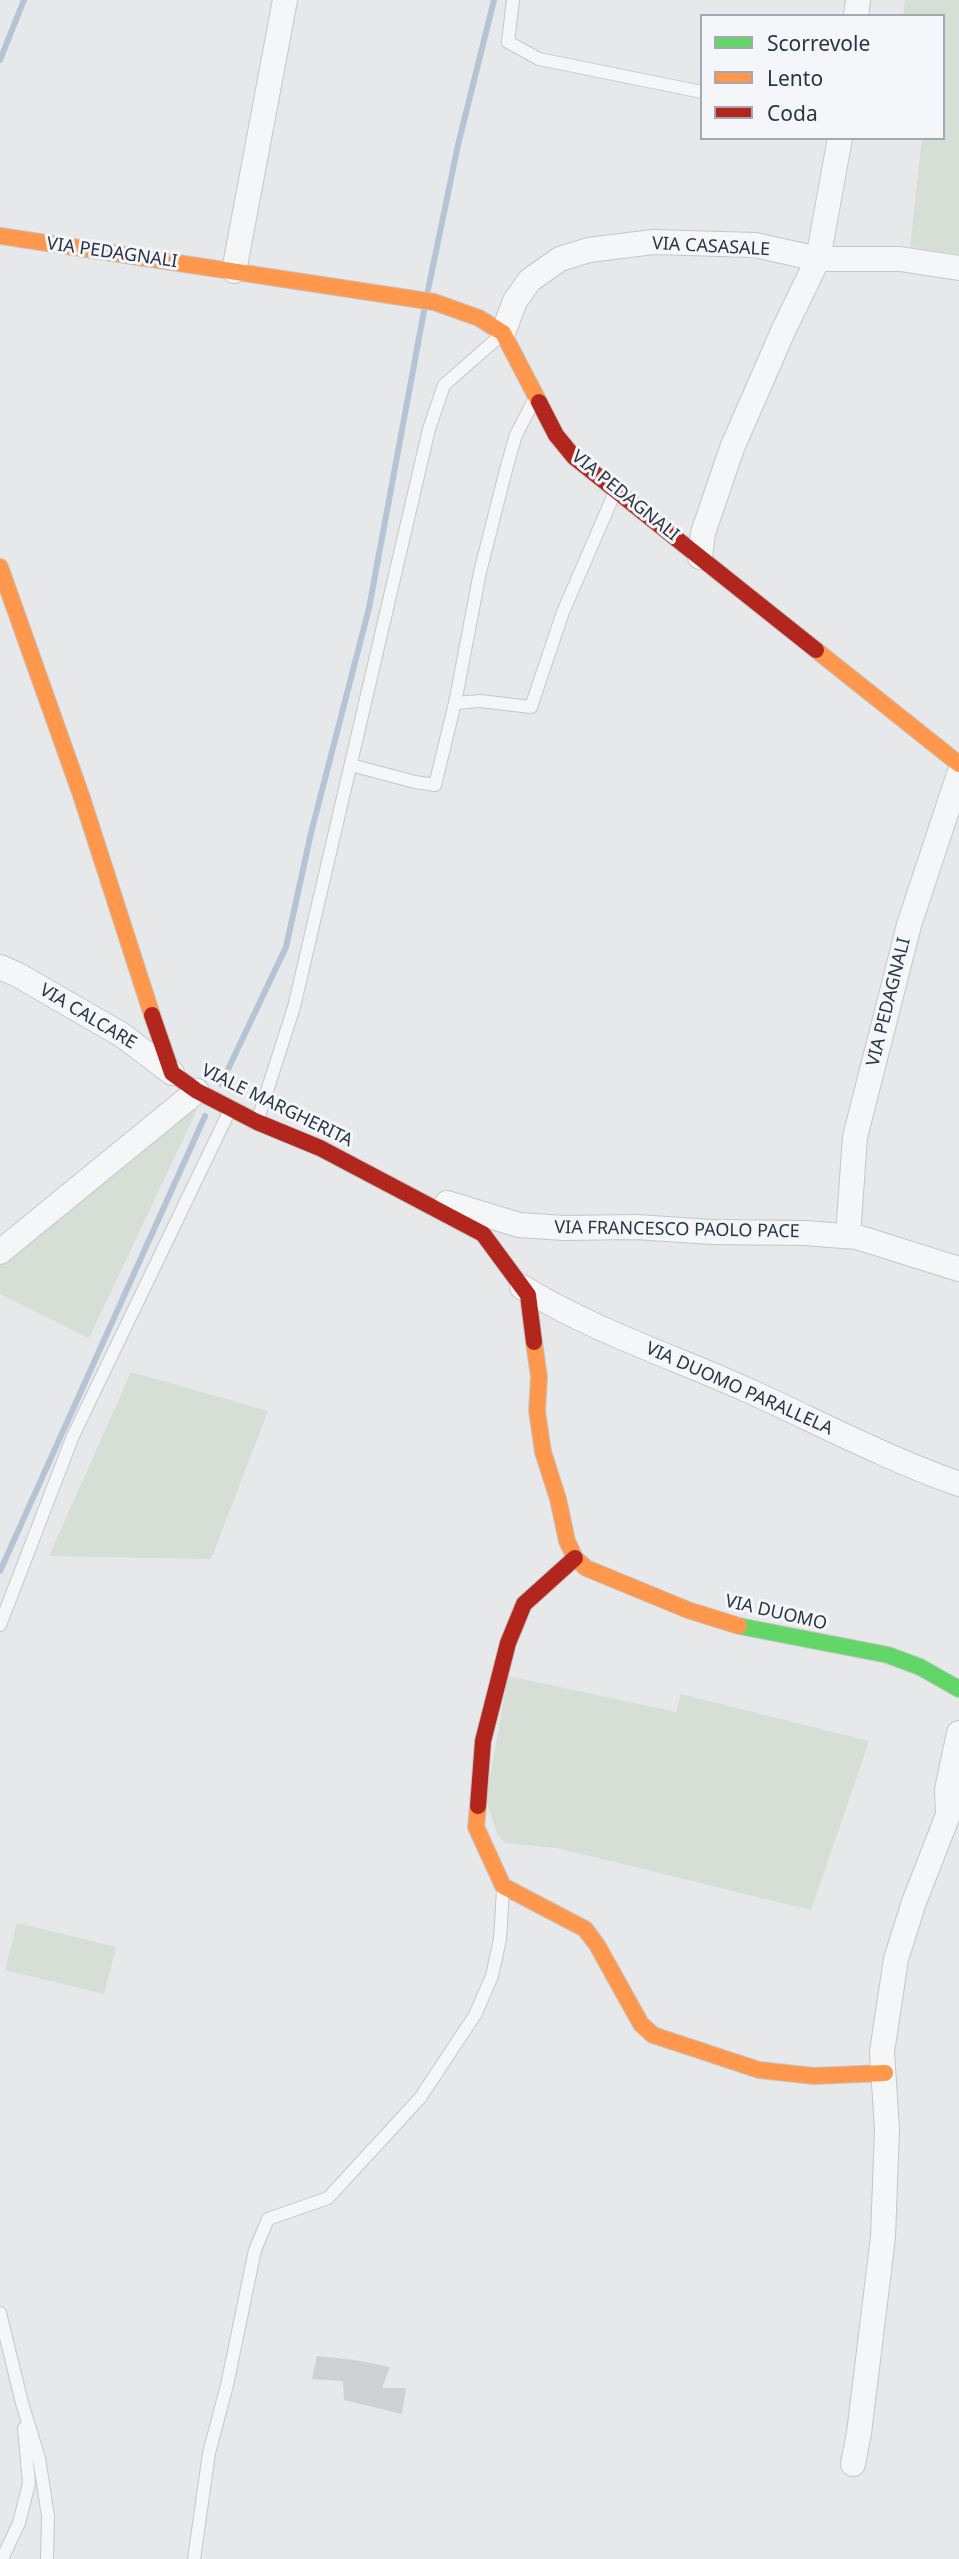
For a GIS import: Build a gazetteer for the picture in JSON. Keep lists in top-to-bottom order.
{
  "streets": {
    "street": [
      "VIA CASASALE",
      "VIA PEDAGNALI",
      "VIA CALCARE",
      "VIALE MARGHERITA",
      "VIA FRANCESCO PAOLO PACE",
      "VIA DUOMO PARALLELA",
      "VIA DUOMO"
    ]
  },
  "crossings": [
    ["VIA CASASALE", "VIA PEDAGNALI"],
    ["VIA PEDAGNALI", "VIA FRANCESCO PAOLO PACE"],
    ["VIA CALCARE", "VIALE MARGHERITA"],
    ["VIALE MARGHERITA", "VIA FRANCESCO PAOLO PACE"],
    ["VIALE MARGHERITA", "VIA DUOMO PARALLELA"],
    ["VIALE MARGHERITA", "VIA DUOMO"]
  ],
  "legend": ["Scorrevole", "Lento", "Coda"]
}
